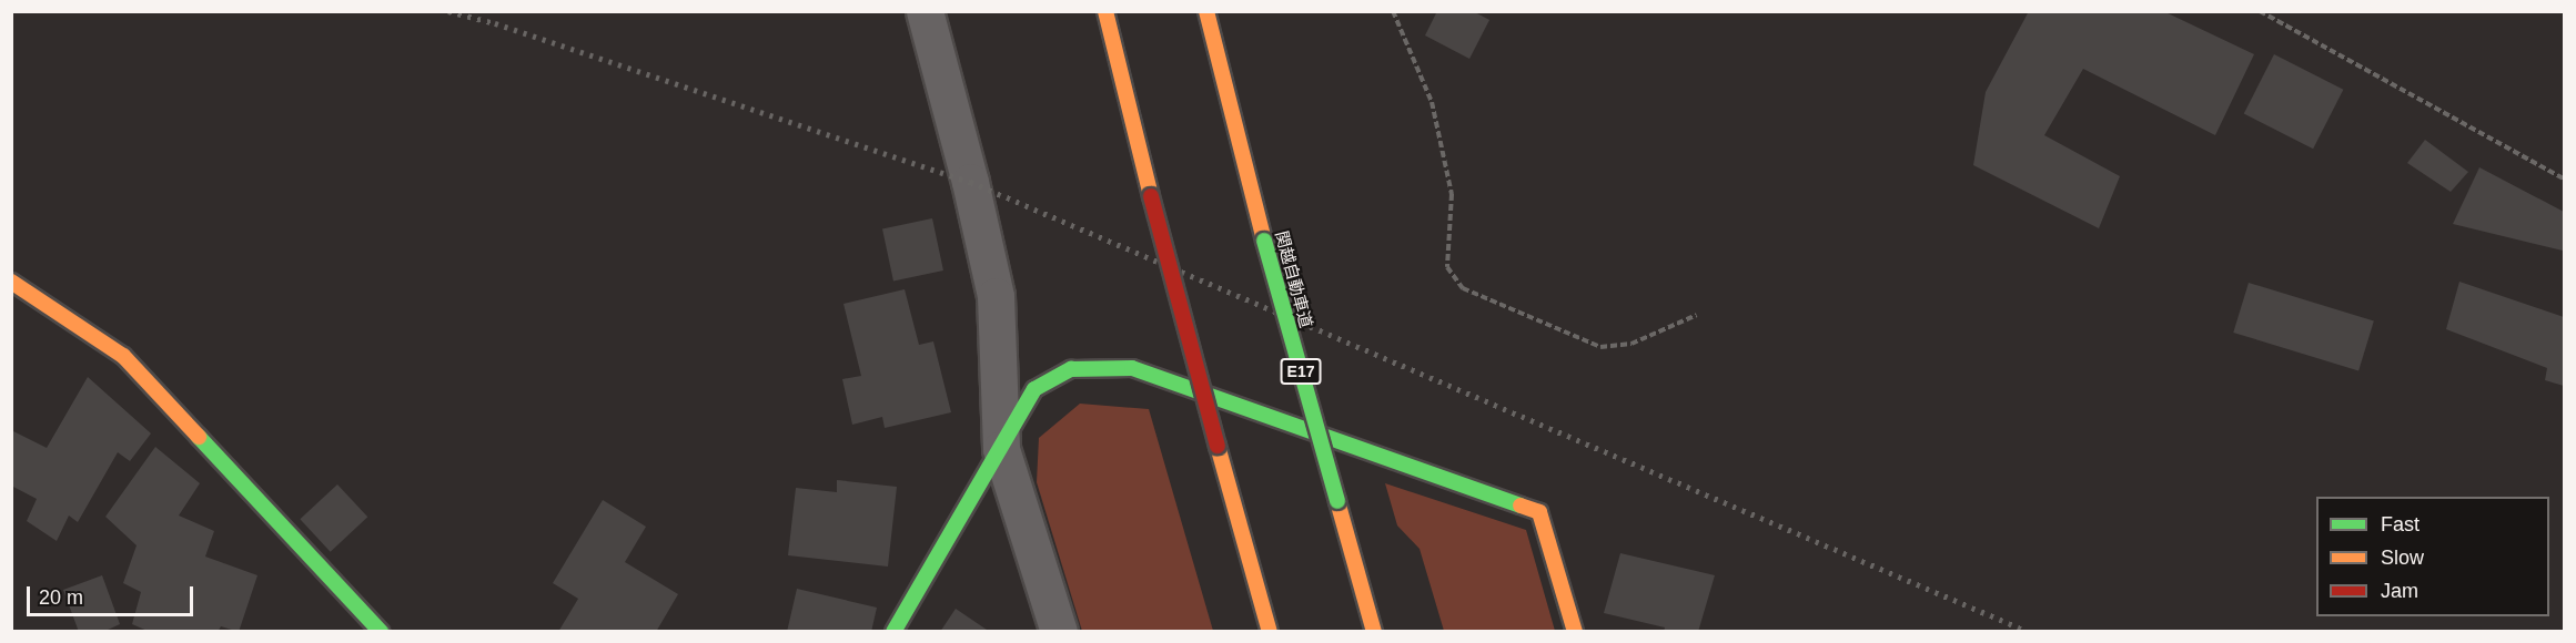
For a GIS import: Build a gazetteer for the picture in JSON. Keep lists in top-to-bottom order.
{
  "streets": {
    "main road": ["関越自動車道", "E17"]
  },
  "legend": ["Fast", "Slow", "Jam"],
  "scale_bar": "20 m"
}
